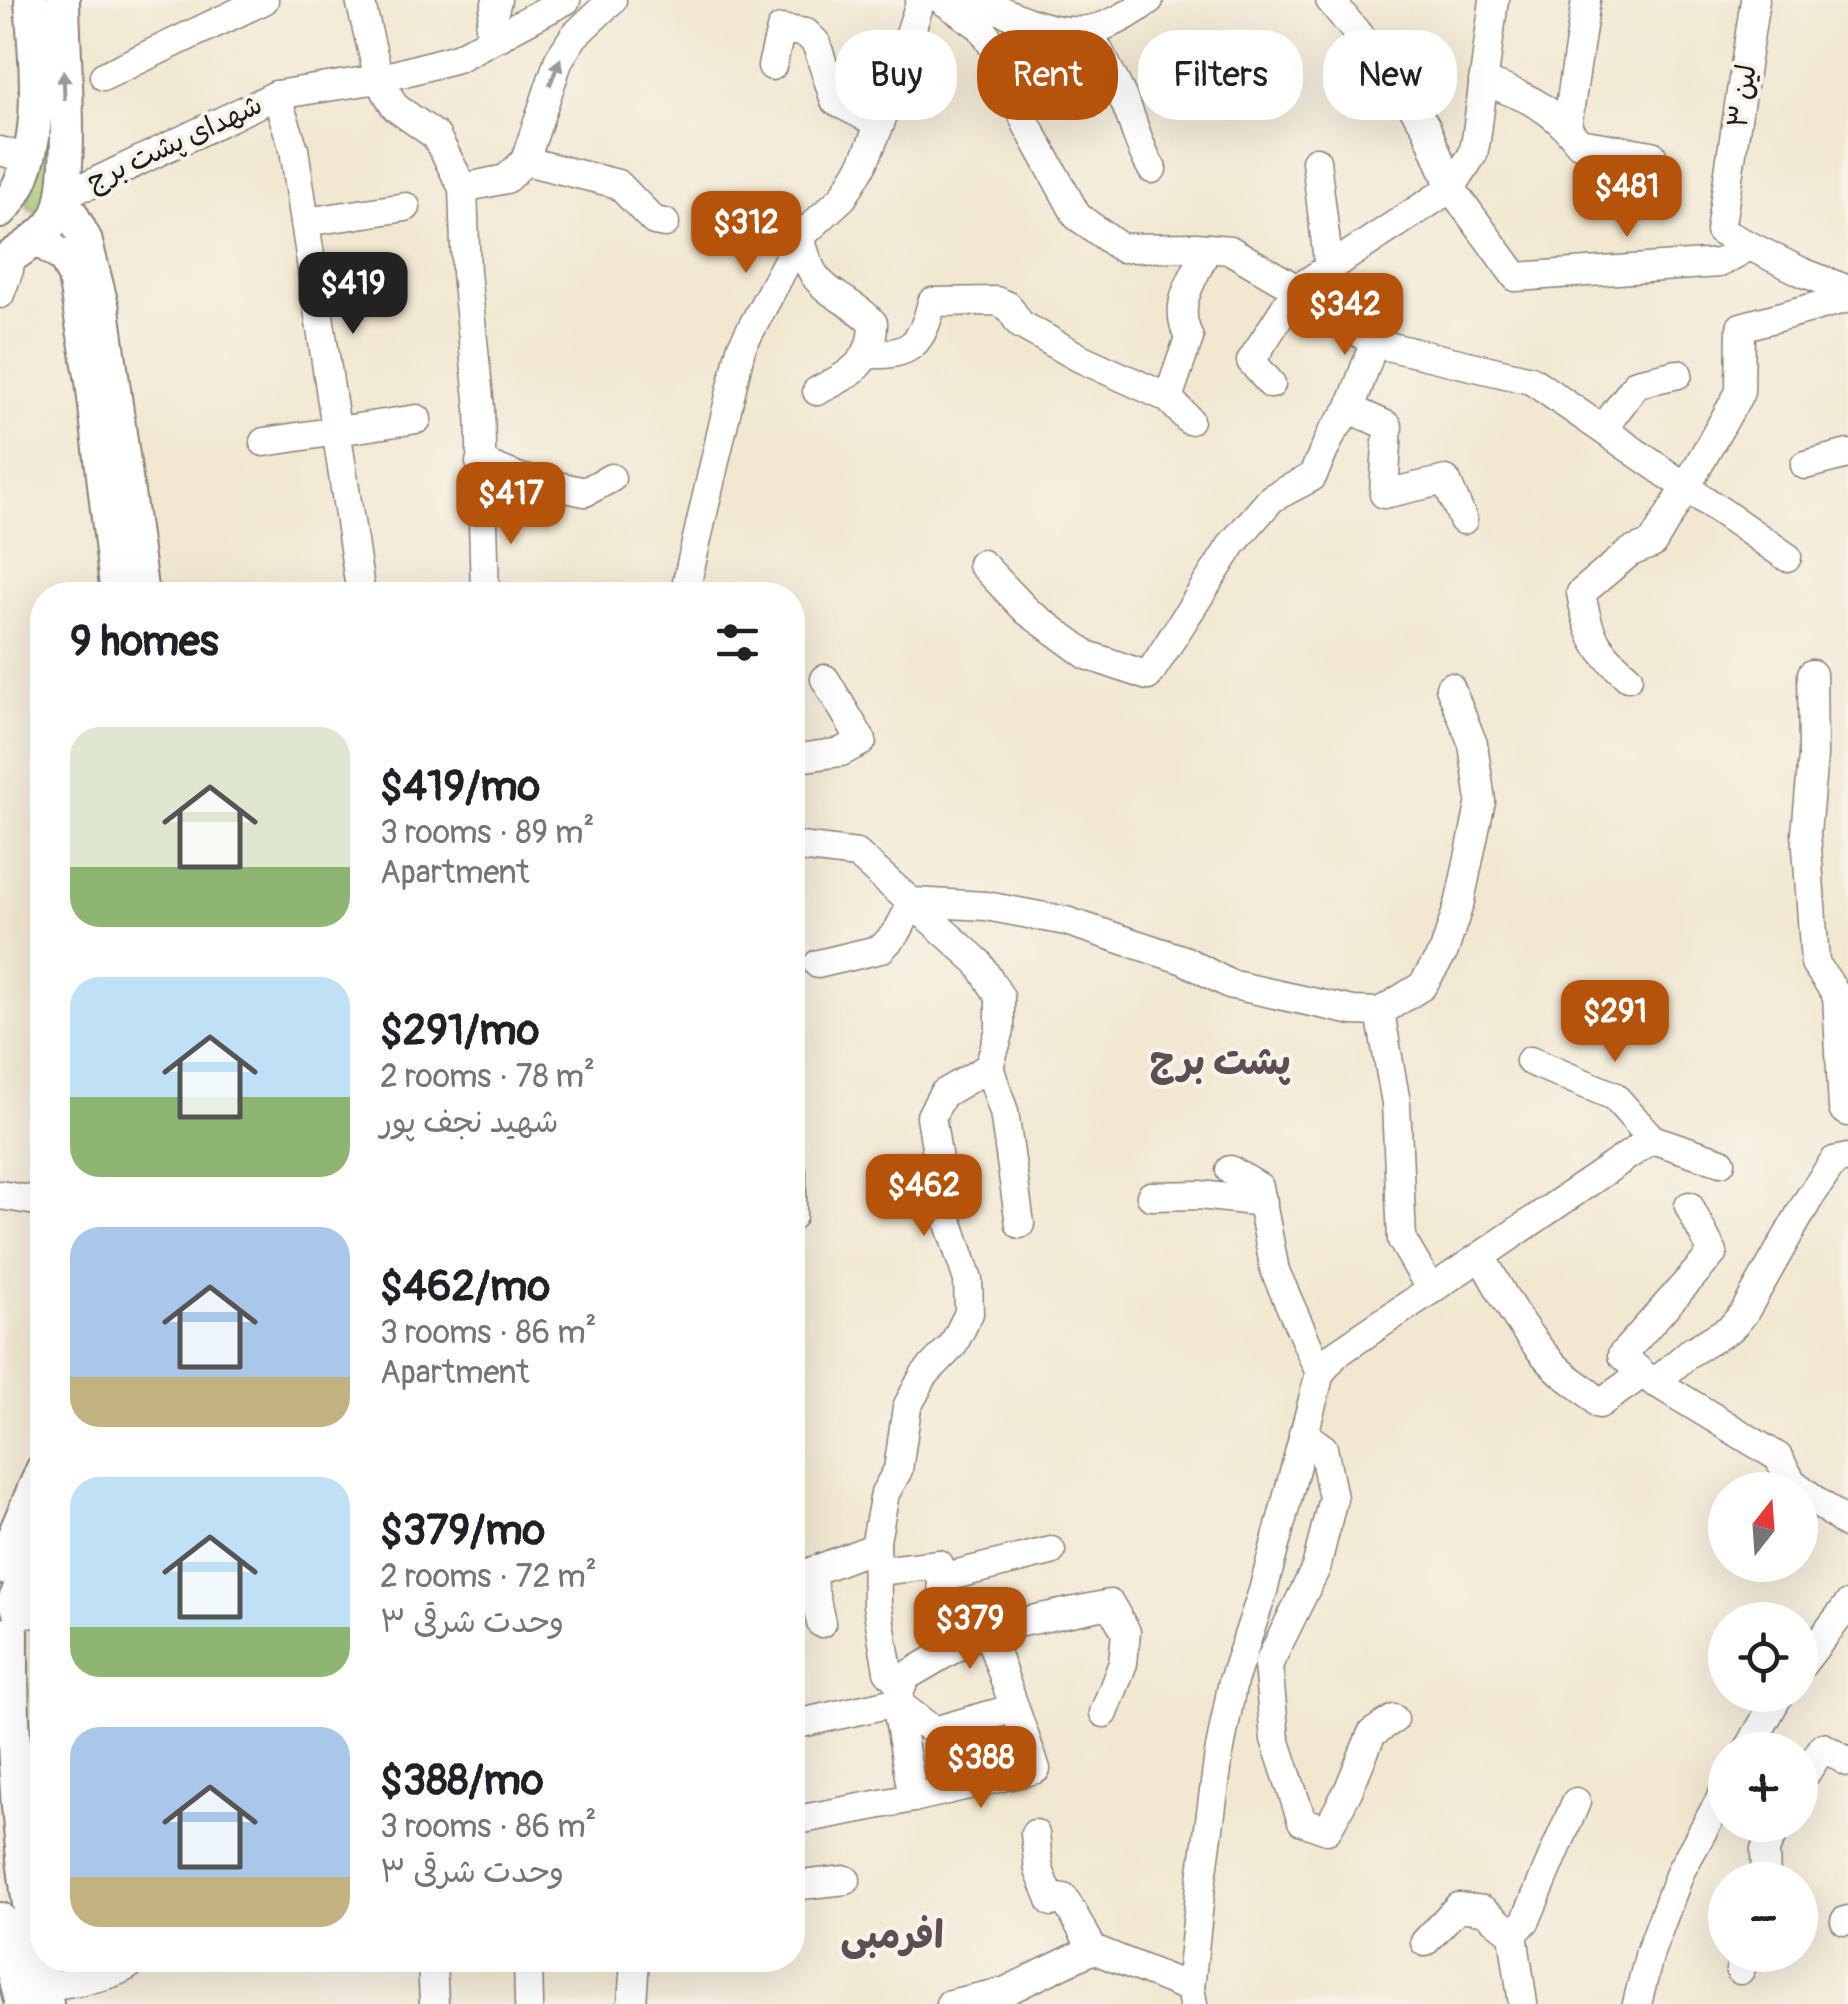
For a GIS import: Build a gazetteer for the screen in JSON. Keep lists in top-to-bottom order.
{
  "streets": {
    "street": ["لین ۳", "شهدای پشت برج"]
  },
  "districts": ["پشت برج", "افرمبی"],
  "north": "top",
  "page": {
    "chip": [
      "Buy",
      "Rent",
      "Filters",
      "New"
    ],
    "price": [
      "$481",
      "$312",
      "$419",
      "$342",
      "$417",
      "$291",
      "$462",
      "$379",
      "$388"
    ],
    "heading": "9 homes",
    "list": [
      {
        "name": "$419/mo",
        "note": "3 rooms · 89 m² · Apartment"
      },
      {
        "name": "$291/mo",
        "note": "2 rooms · 78 m² · شهید نجف پور"
      },
      {
        "name": "$462/mo",
        "note": "3 rooms · 86 m² · Apartment"
      },
      {
        "name": "$379/mo",
        "note": "2 rooms · 72 m² · وحدت شرقی ۳"
      },
      {
        "name": "$388/mo",
        "note": "3 rooms · 86 m² · وحدت شرقی ۳"
      }
    ],
    "map_buttons": ["+", "−"]
  }
}
